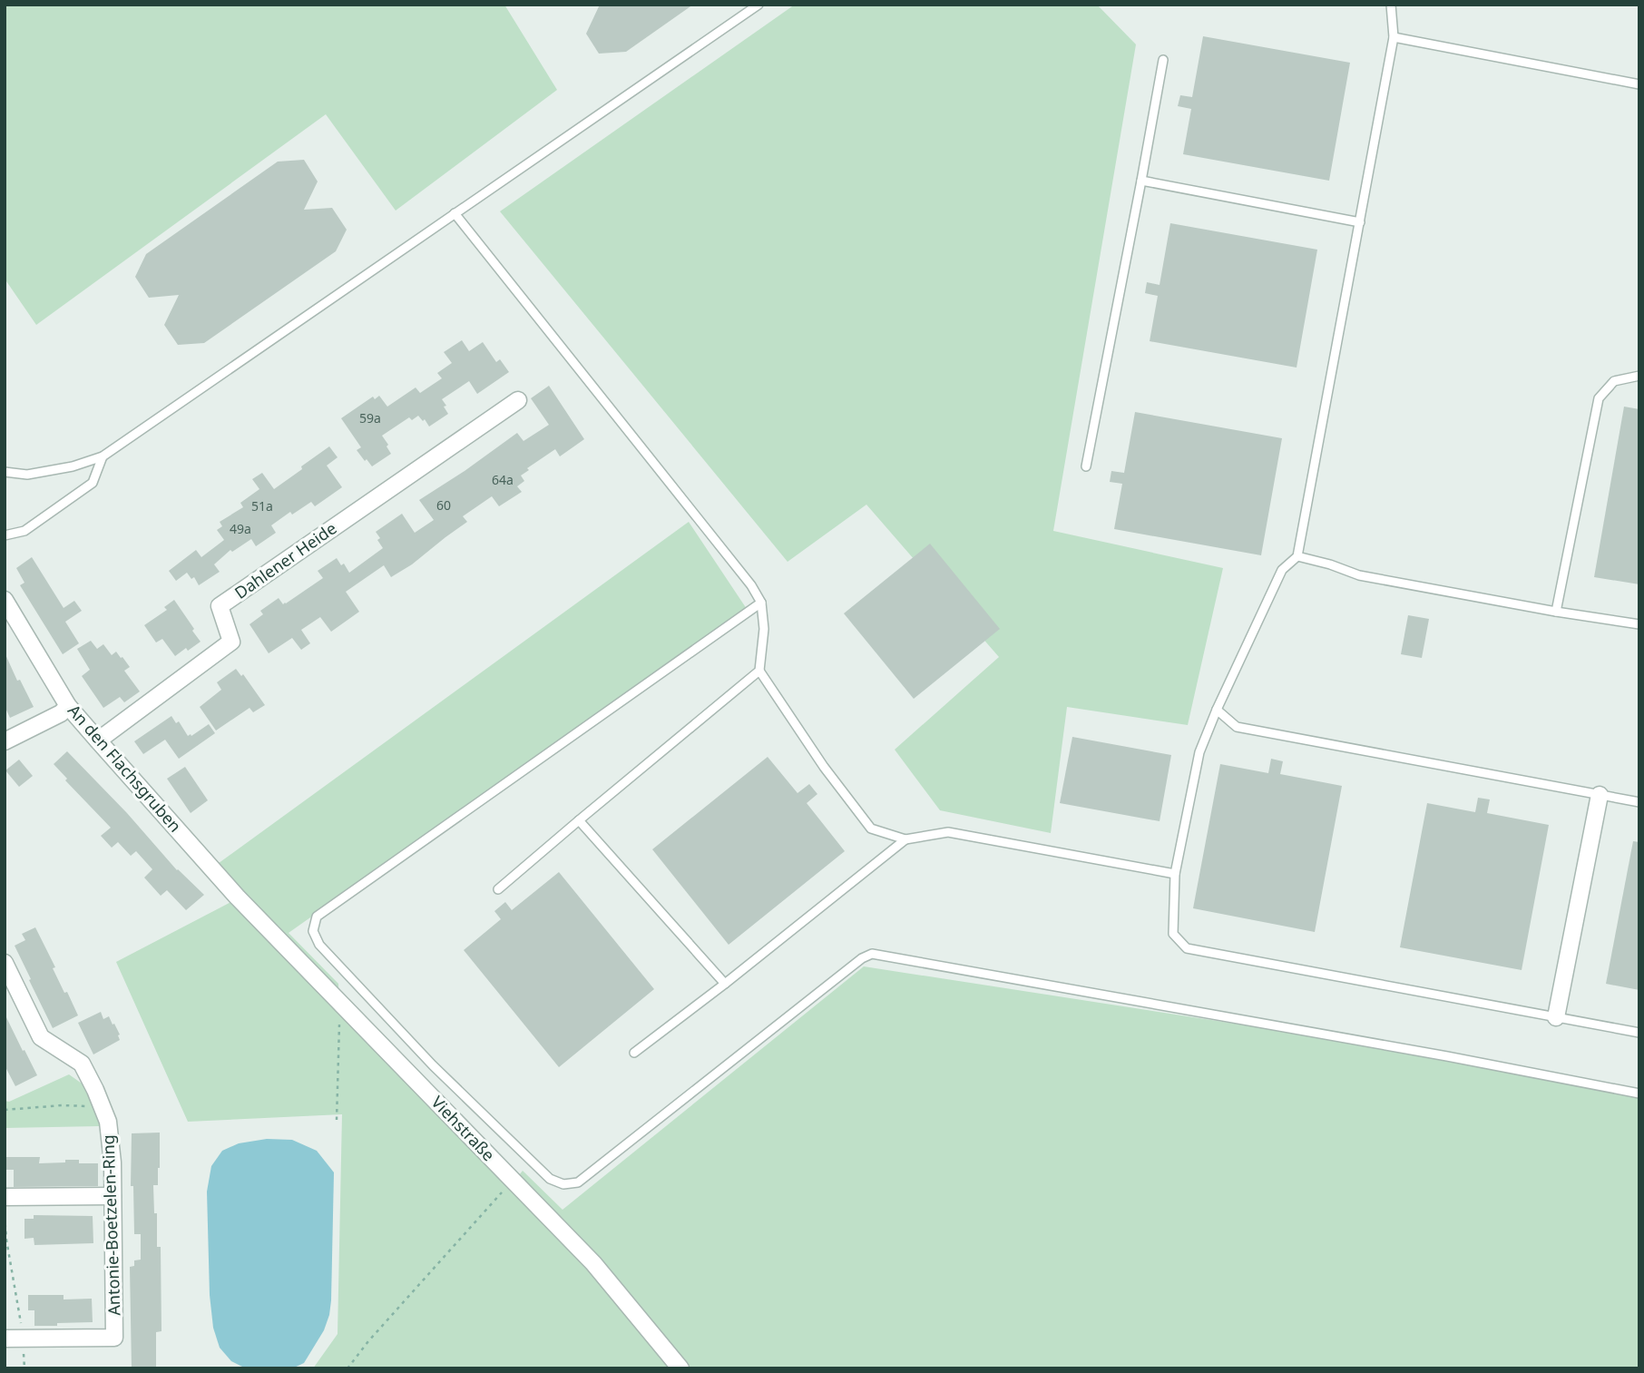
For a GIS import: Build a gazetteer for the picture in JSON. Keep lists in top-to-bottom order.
{
  "streets": {
    "street": [
      "Dahlener Heide",
      "An den Flachsgruben",
      "Viehstraße",
      "Antonie-Boetzelen-Ring"
    ]
  },
  "crossings": [
    ["Dahlener Heide", "An den Flachsgruben"],
    ["An den Flachsgruben", "Viehstraße"]
  ],
  "house_numbers": [
    "59a",
    "64a",
    "60",
    "51a",
    "49a"
  ]
}
